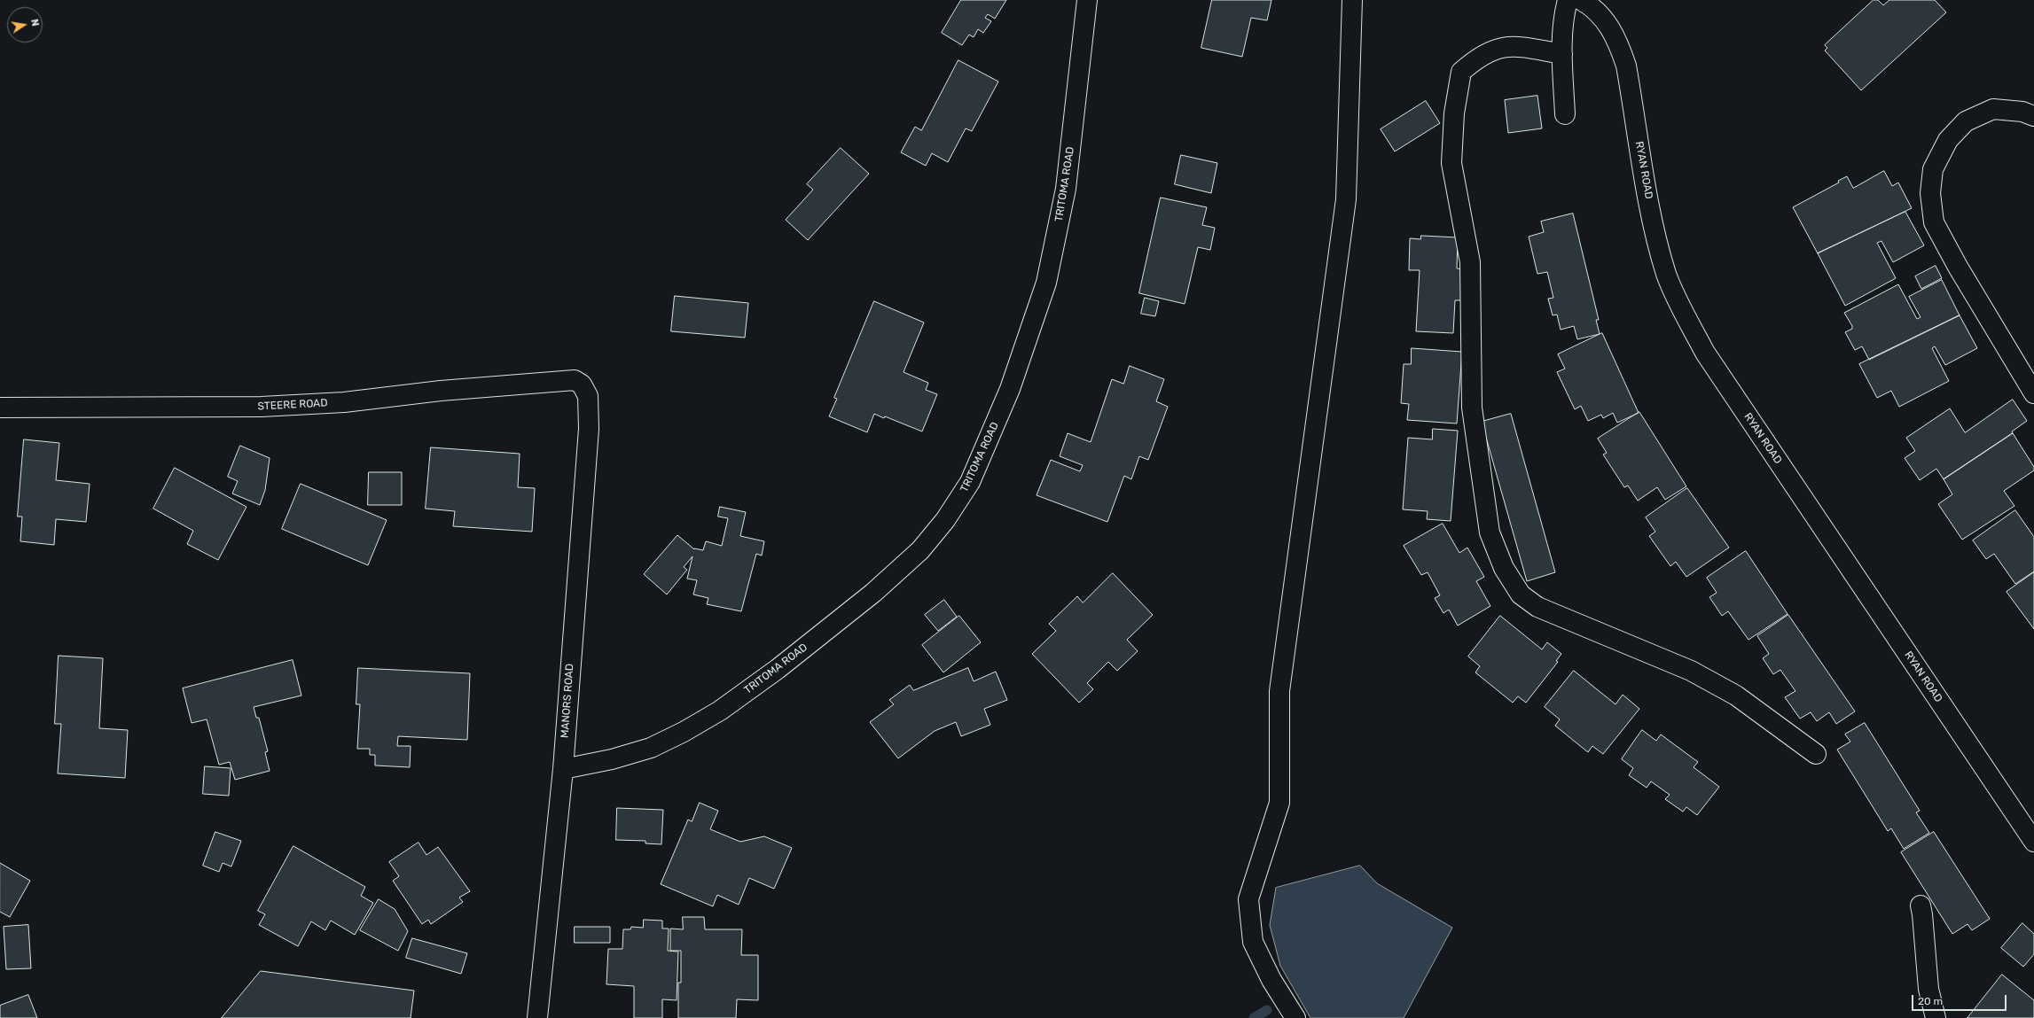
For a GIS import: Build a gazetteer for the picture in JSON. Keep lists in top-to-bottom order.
{
  "streets": {
    "street": [
      "RYAN ROAD",
      "TRITOMA ROAD",
      "STEERE ROAD",
      "MANORS ROAD"
    ]
  },
  "crossings": [
    ["TRITOMA ROAD", "MANORS ROAD"],
    ["STEERE ROAD", "MANORS ROAD"]
  ],
  "scale_bar": "20 m",
  "north": "right"
}
